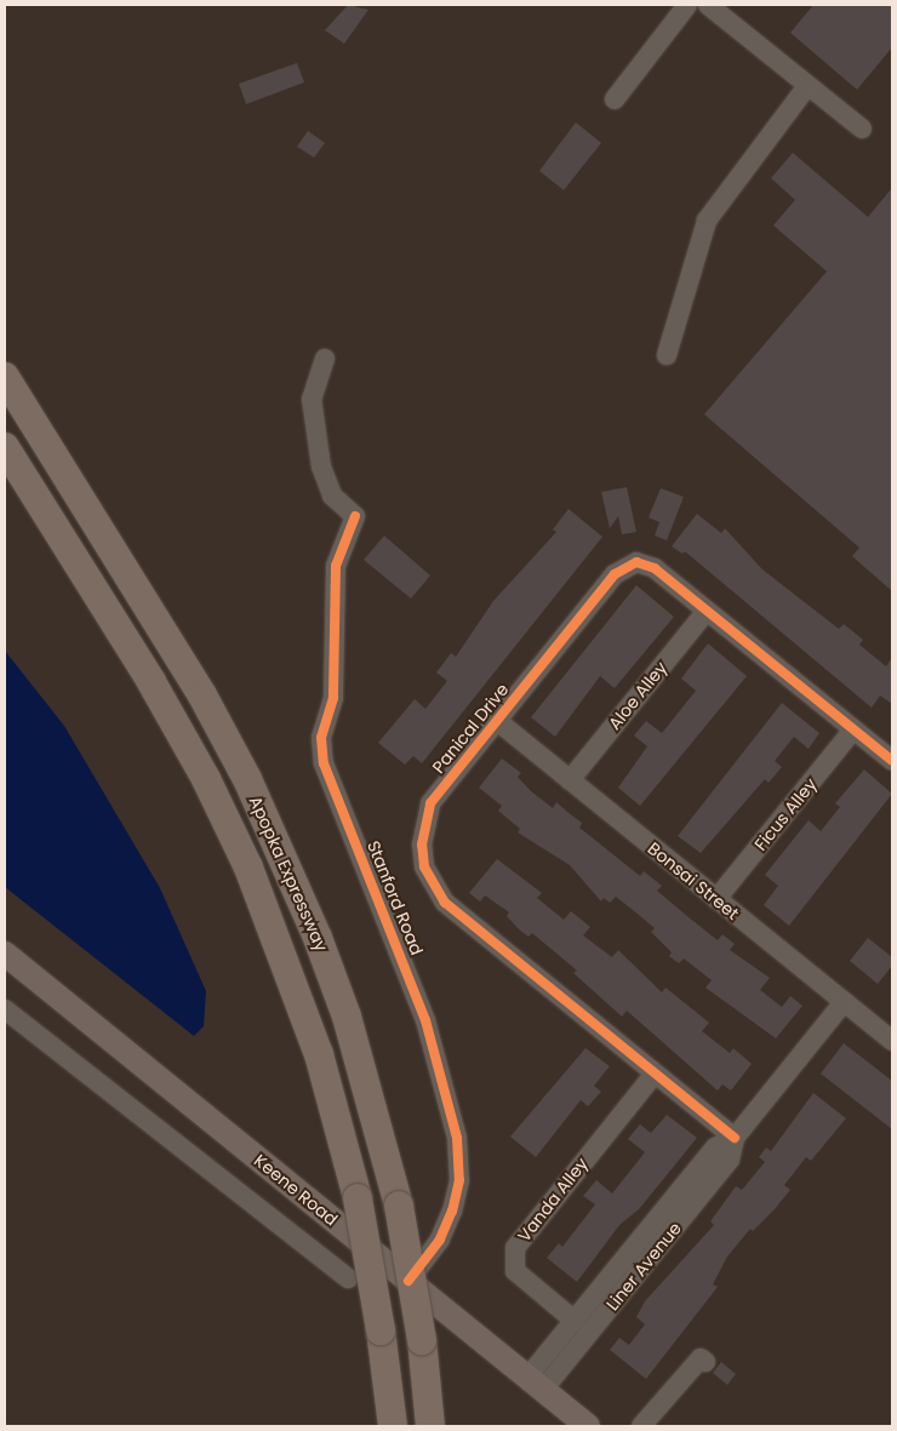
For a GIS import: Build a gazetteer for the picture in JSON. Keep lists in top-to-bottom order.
{
  "streets": {
    "highway": ["Apopka Expressway"],
    "main road": ["Keene Road"],
    "street": [
      "Aloe Alley",
      "Panical Drive",
      "Ficus Alley",
      "Bonsai Street",
      "Stanford Road",
      "Vanda Alley",
      "Liner Avenue"
    ]
  },
  "crossings": [
    ["Aloe Alley", "Panical Drive"],
    ["Aloe Alley", "Bonsai Street"],
    ["Panical Drive", "Ficus Alley"],
    ["Panical Drive", "Bonsai Street"],
    ["Panical Drive", "Vanda Alley"],
    ["Panical Drive", "Liner Avenue"],
    ["Ficus Alley", "Bonsai Street"],
    ["Bonsai Street", "Liner Avenue"],
    ["Stanford Road", "Keene Road"],
    ["Keene Road", "Liner Avenue"],
    ["Vanda Alley", "Liner Avenue"]
  ]
}
